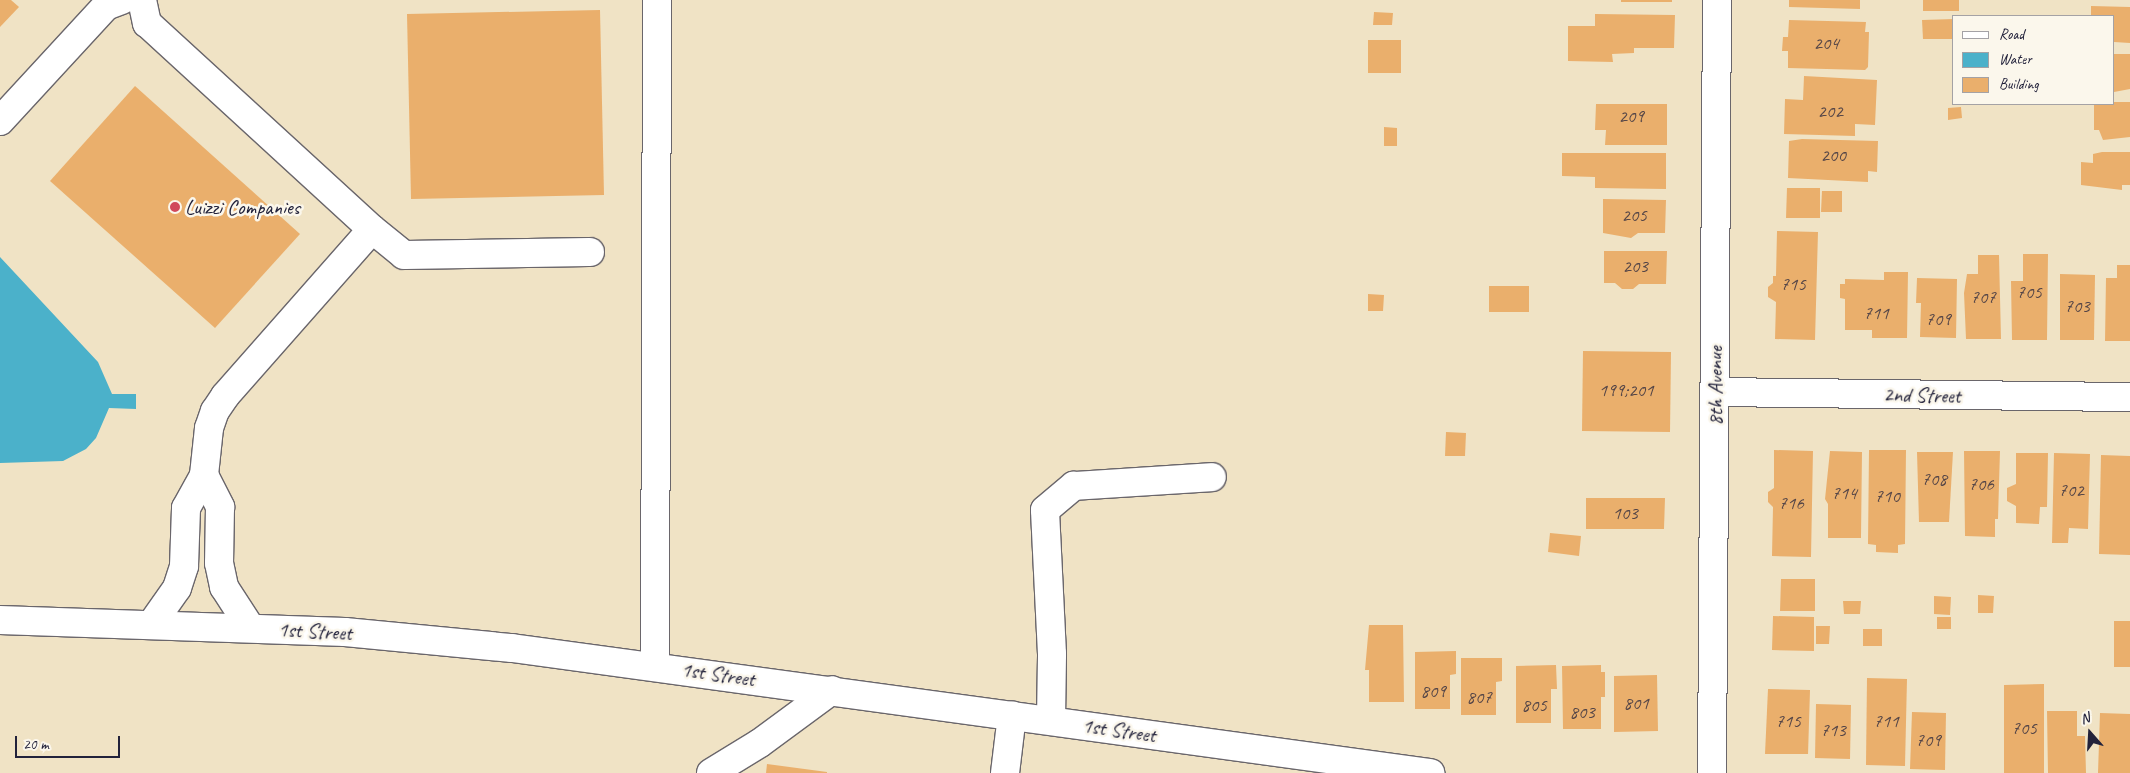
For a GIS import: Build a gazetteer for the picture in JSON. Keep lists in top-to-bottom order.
{
  "streets": {
    "street": ["8th Avenue", "2nd Street", "1st Street"]
  },
  "crossings": [
    ["8th Avenue", "2nd Street"]
  ],
  "places": ["Luizzi Companies"],
  "house_numbers": [
    "204",
    "202",
    "209",
    "200",
    "205",
    "203",
    "715",
    "705",
    "707",
    "703",
    "711",
    "709",
    "199;201",
    "708",
    "706",
    "702",
    "714",
    "710",
    "716",
    "103",
    "809",
    "807",
    "801",
    "805",
    "803",
    "715",
    "711",
    "705",
    "713",
    "709"
  ],
  "legend": ["Road", "Water", "Building"],
  "scale_bar": "20 m",
  "north": "top"
}
